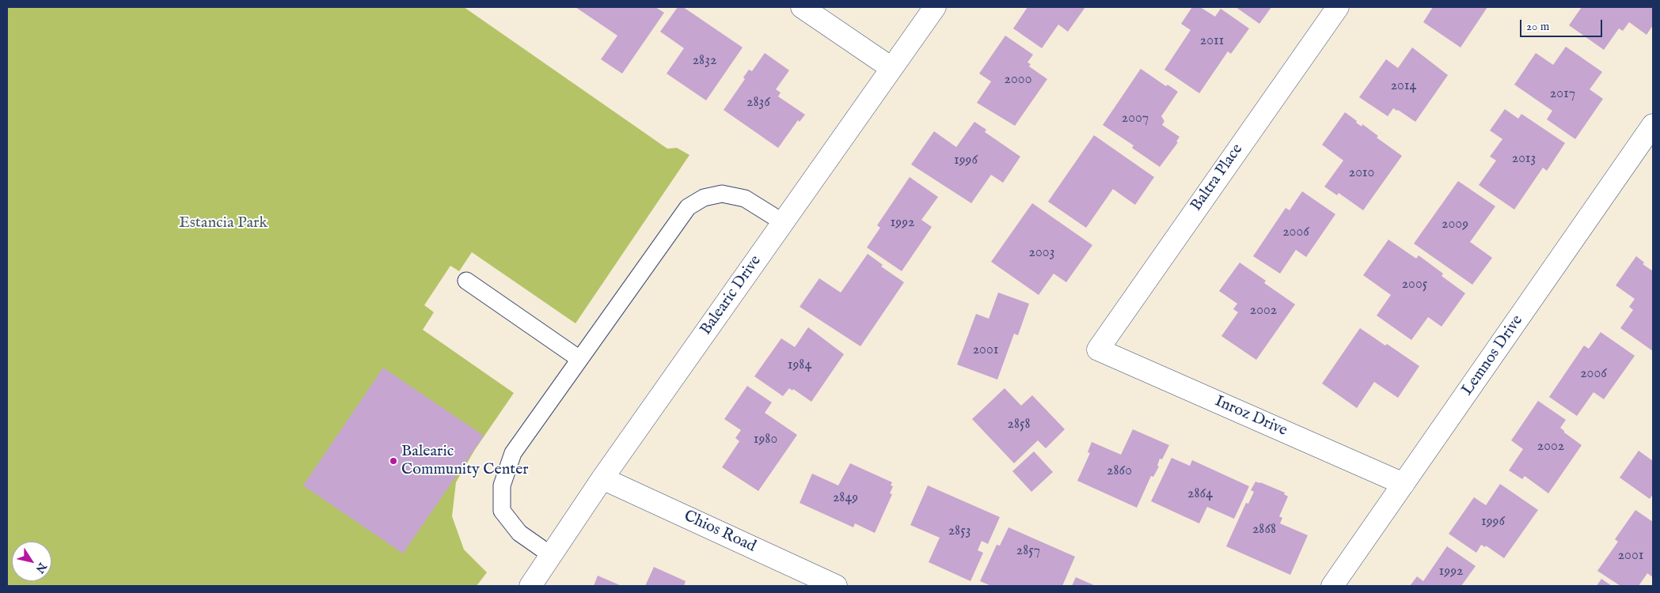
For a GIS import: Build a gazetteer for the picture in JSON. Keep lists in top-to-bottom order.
{
  "streets": {
    "street": [
      "Baltra Place",
      "Balearic Drive",
      "Lemnos Drive",
      "Inroz Drive",
      "Chios Road"
    ]
  },
  "crossings": [
    ["Baltra Place", "Inroz Drive"],
    ["Balearic Drive", "Chios Road"],
    ["Lemnos Drive", "Inroz Drive"]
  ],
  "parks": ["Estancia Park"],
  "places": ["Balearic Community Center"],
  "house_numbers": [
    "2011",
    "2832",
    "2000",
    "2014",
    "2017",
    "2836",
    "2007",
    "2013",
    "1996",
    "2010",
    "1992",
    "2009",
    "2006",
    "2003",
    "2005",
    "2002",
    "2001",
    "1984",
    "2006",
    "2858",
    "1980",
    "2002",
    "2860",
    "2864",
    "2849",
    "1996",
    "2868",
    "2853",
    "2857",
    "2001",
    "1992"
  ],
  "scale_bar": "20 m",
  "north": "bottom right"
}
